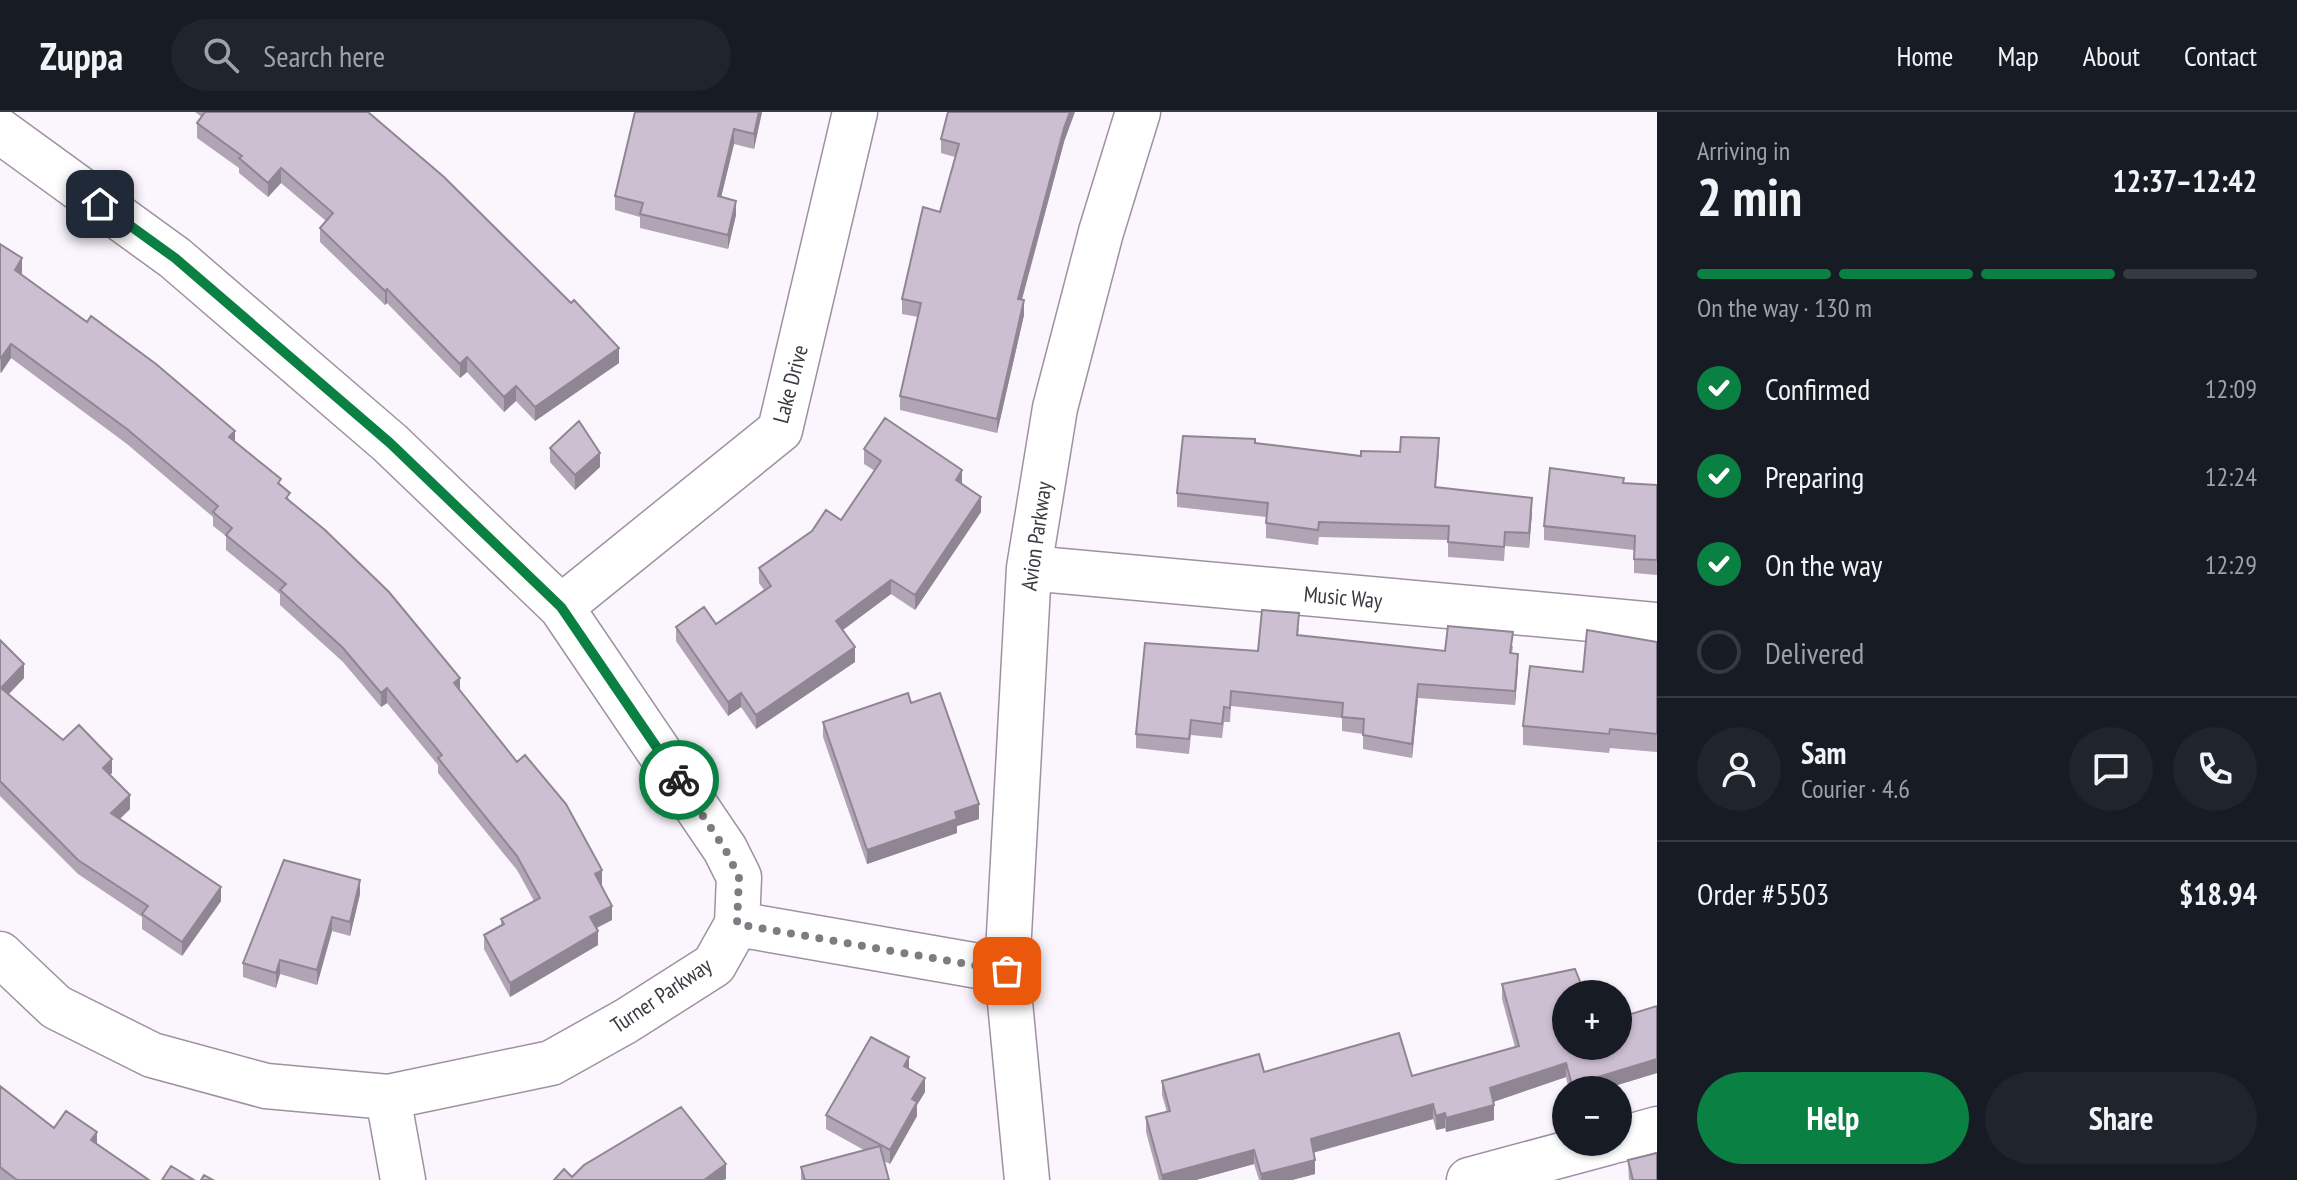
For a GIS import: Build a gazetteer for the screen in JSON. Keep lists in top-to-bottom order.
{
  "streets": {
    "street": [
      "Lake Drive",
      "Avion Parkway",
      "Music Way",
      "Turner Parkway"
    ]
  },
  "crossings": [
    ["Avion Parkway", "Music Way"]
  ],
  "page": {
    "header": "Zuppa",
    "search": "Search here",
    "nav": [
      "Home",
      "Map",
      "About",
      "Contact"
    ],
    "heading": ["2 min", "Arriving in", "12:37–12:42"],
    "panel": [
      "Sam",
      "Courier · 4.6",
      "Order #5503",
      "$18.94"
    ],
    "bar": "On the way · 130 m",
    "list": [
      ["Confirmed", "12:09"],
      ["Preparing", "12:24"],
      ["On the way", "12:29"],
      "Delivered"
    ],
    "map_buttons": ["+", "−"],
    "buttons": ["Help", "Share"]
  }
}
